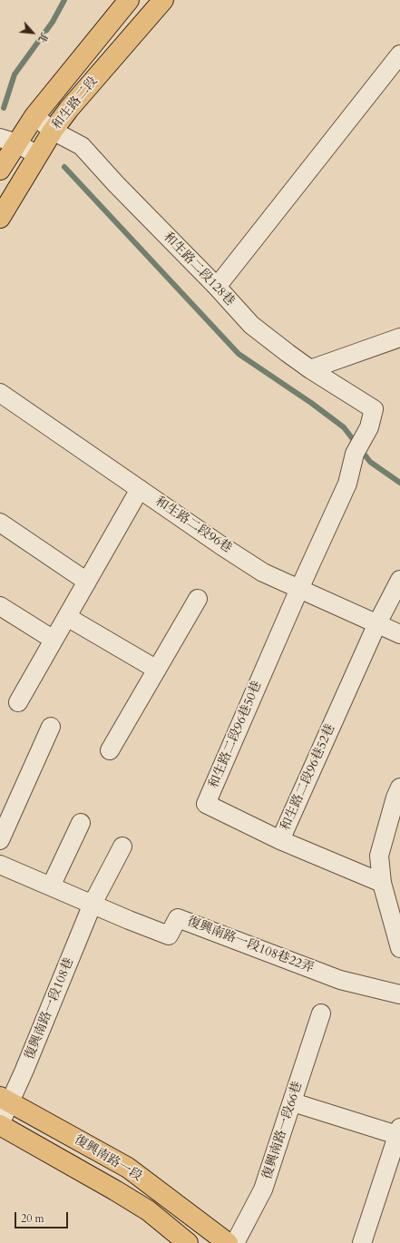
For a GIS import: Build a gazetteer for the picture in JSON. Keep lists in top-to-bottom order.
{
  "streets": {
    "main road": ["和生路二段", "復興南路一段"],
    "street": [
      "和生路二段128巷",
      "和生路二段96巷",
      "和生路二段96巷50巷",
      "和生路二段96巷52巷",
      "復興南路一段108巷22弄",
      "復興南路一段108巷",
      "復興南路一段66巷"
    ]
  },
  "crossings": [
    ["和生路二段", "和生路二段128巷"],
    ["和生路二段128巷", "和生路二段96巷"],
    ["和生路二段128巷", "和生路二段96巷50巷"],
    ["和生路二段96巷", "和生路二段96巷50巷"],
    ["和生路二段96巷", "和生路二段96巷52巷"],
    ["和生路二段96巷50巷", "和生路二段96巷52巷"],
    ["復興南路一段108巷22弄", "復興南路一段108巷"],
    ["復興南路一段108巷", "復興南路一段"]
  ],
  "scale_bar": "20 m",
  "north": "bottom right"
}
